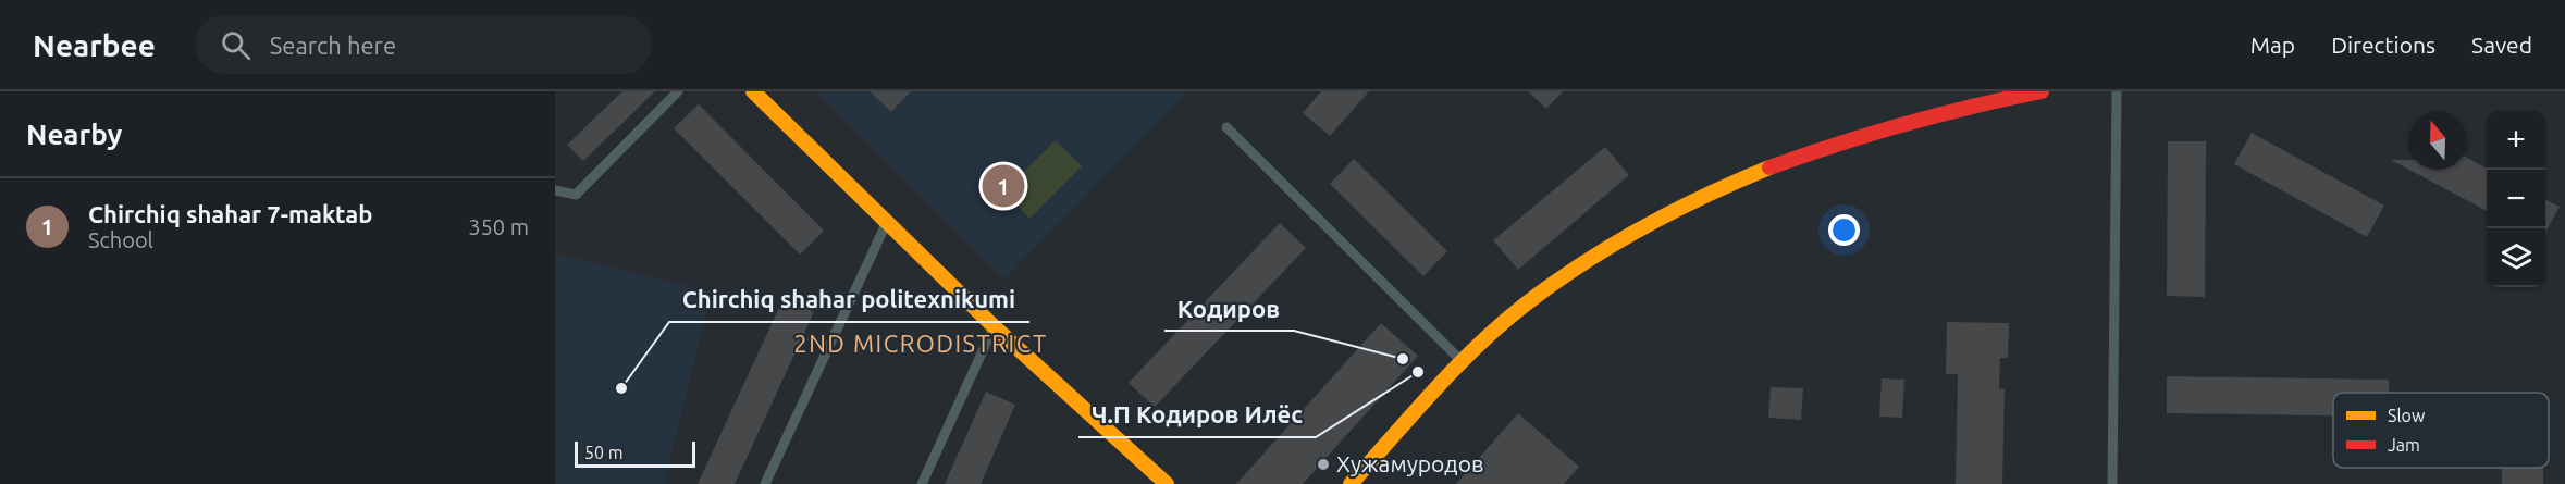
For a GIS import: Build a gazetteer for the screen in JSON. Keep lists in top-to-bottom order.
{
  "districts": ["2ND MICRODISTRICT"],
  "places": [
    "Кодиров",
    "Ч.П Кодиров Илёс",
    "Chirchiq shahar politexnikumi",
    "Хужамуродов"
  ],
  "legend": ["Slow", "Jam"],
  "scale_bar": "50 m",
  "north": "top",
  "page": {
    "header": "Nearbee",
    "search": "Search here",
    "nav": ["Map", "Directions", "Saved"],
    "heading": "Nearby",
    "map_buttons": ["+", "−"],
    "pins": "1",
    "list": [
      {
        "mark": "1",
        "name": "Chirchiq shahar 7-maktab",
        "note": "School",
        "value": "350 m"
      }
    ],
    "scale": "50 m"
  }
}
